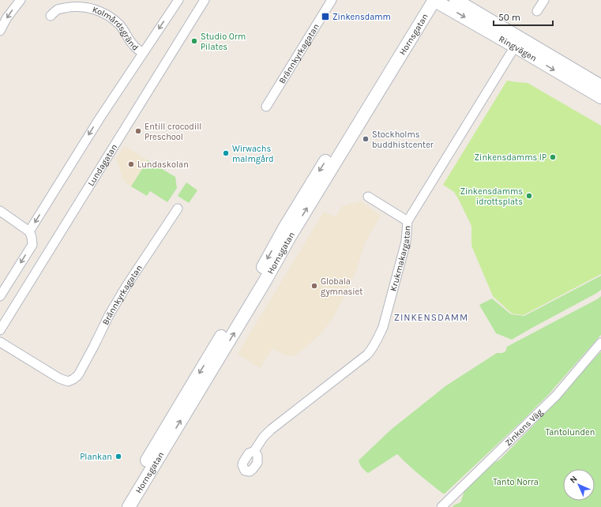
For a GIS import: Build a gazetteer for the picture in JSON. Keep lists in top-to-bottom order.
{
  "streets": {
    "main road": ["Hornsgatan", "Ringvägen"],
    "street": [
      "Kolmårdsgränd",
      "Brännkyrkagatan",
      "Lundagatan",
      "Krukmakargatan",
      "Zinkens Väg"
    ]
  },
  "crossings": [
    ["Hornsgatan", "Ringvägen"],
    ["Ringvägen", "Krukmakargatan"]
  ],
  "districts": ["ZINKENSDAMM"],
  "parks": ["Tantolunden", "Tanto Norra"],
  "places": {
    "transit": ["Zinkensdamm"],
    "other": [
      "Studio Orm Pilates",
      "Entill crocodill Preschool",
      "Stockholms buddhistcenter",
      "Wirwachs malmgård",
      "Zinkensdamms IP",
      "Lundaskolan",
      "Zinkensdamms idrottsplats",
      "Globala gymnasiet",
      "Plankan"
    ]
  },
  "scale_bar": "50 m",
  "north": "top left"
}
